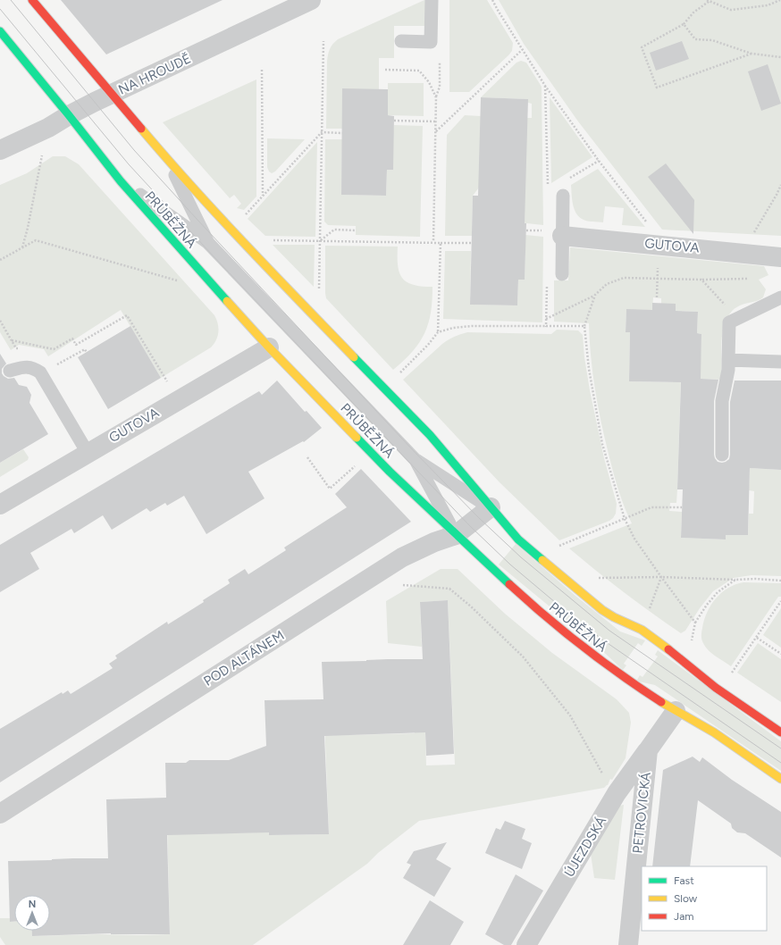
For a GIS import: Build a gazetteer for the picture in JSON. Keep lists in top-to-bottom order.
{
  "streets": {
    "main road": ["PRŮBĚŽNÁ"],
    "street": [
      "NA HROUDĚ",
      "GUTOVA",
      "POD ALTÁNEM",
      "PETROVICKÁ",
      "ÚJEZDSKÁ"
    ]
  },
  "crossings": [
    ["NA HROUDĚ", "PRŮBĚŽNÁ"],
    ["PRŮBĚŽNÁ", "GUTOVA"],
    ["PRŮBĚŽNÁ", "POD ALTÁNEM"],
    ["PETROVICKÁ", "ÚJEZDSKÁ"]
  ],
  "legend": ["Fast", "Slow", "Jam"],
  "north": "top"
}
